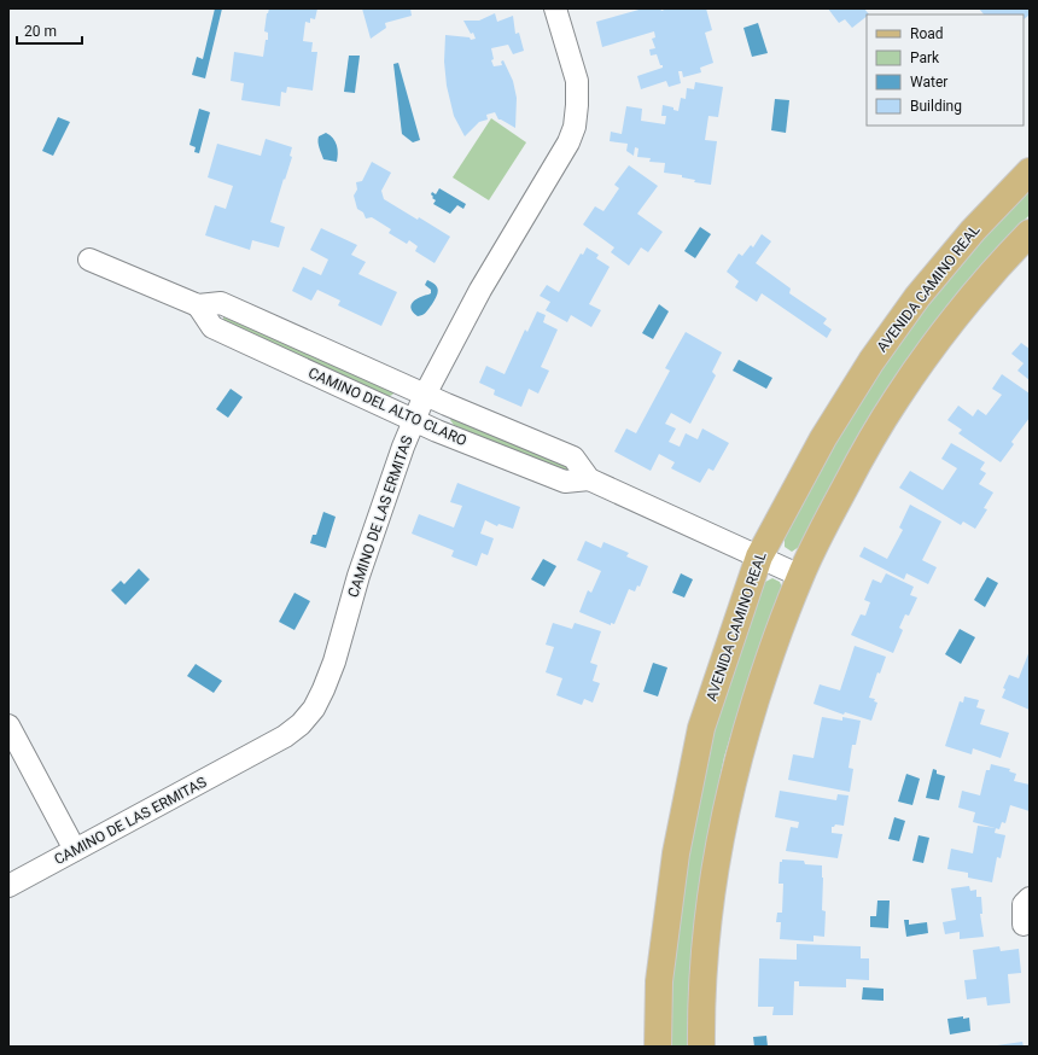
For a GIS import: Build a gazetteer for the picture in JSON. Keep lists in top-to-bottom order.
{
  "streets": {
    "main road": ["AVENIDA CAMINO REAL"],
    "street": ["CAMINO DEL ALTO CLARO", "CAMINO DE LAS ERMITAS"]
  },
  "crossings": [
    ["AVENIDA CAMINO REAL", "CAMINO DEL ALTO CLARO"],
    ["CAMINO DEL ALTO CLARO", "CAMINO DE LAS ERMITAS"]
  ],
  "legend": [
    "Road",
    "Park",
    "Water",
    "Building"
  ],
  "scale_bar": "20 m"
}
